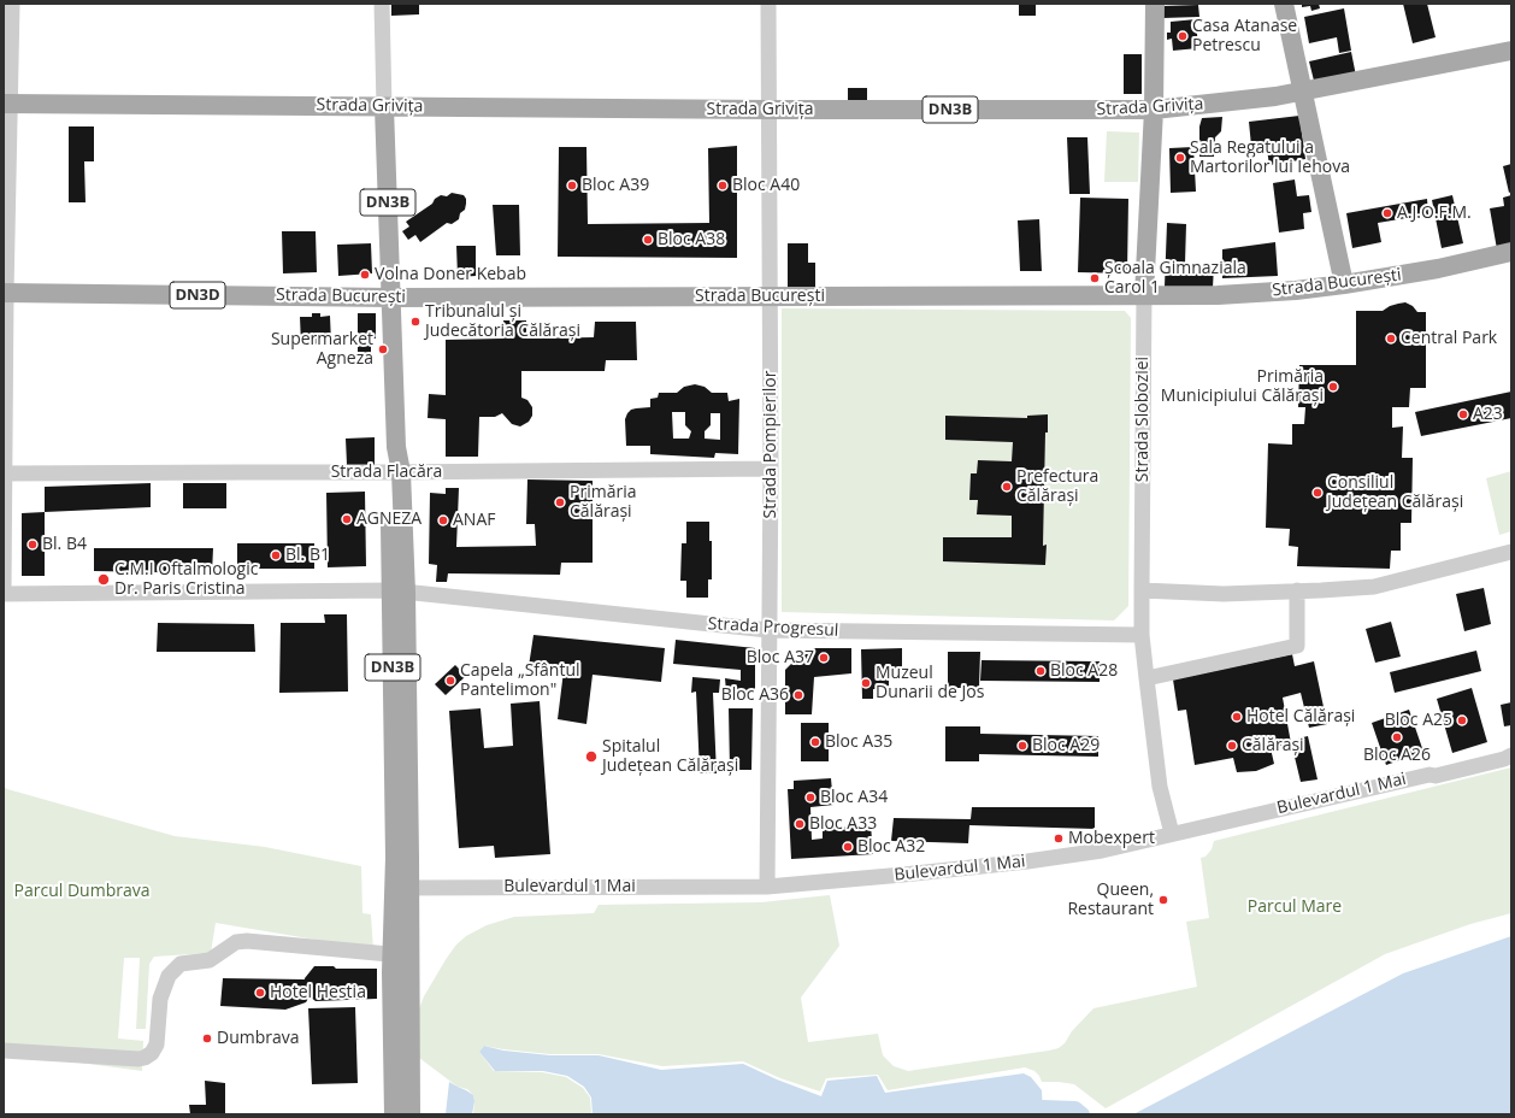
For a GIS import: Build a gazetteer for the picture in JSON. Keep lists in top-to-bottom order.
{
  "streets": {
    "main road": [
      "Strada Grivița",
      "DN3B",
      "Strada București",
      "DN3D",
      "Strada Sloboziei"
    ],
    "street": [
      "Strada Pompierilor",
      "Strada Flacăra",
      "Strada Progresul",
      "Bulevardul 1 Mai"
    ]
  },
  "crossings": [
    ["Strada Grivița", "DN3B"],
    ["Strada Grivița", "Strada Sloboziei"],
    ["Strada Grivița", "Strada Pompierilor"],
    ["DN3B", "Strada București"],
    ["DN3B", "Strada Flacăra"],
    ["DN3B", "Strada Progresul"],
    ["DN3B", "Bulevardul 1 Mai"],
    ["Strada București", "Strada Sloboziei"],
    ["Strada București", "Strada Pompierilor"],
    ["Strada Sloboziei", "Strada Progresul"],
    ["Strada Sloboziei", "Bulevardul 1 Mai"],
    ["Strada Pompierilor", "Strada Flacăra"],
    ["Strada Pompierilor", "Strada Progresul"],
    ["Strada Pompierilor", "Bulevardul 1 Mai"]
  ],
  "parks": ["Parcul Dumbrava", "Parcul Mare"],
  "places": [
    "Casa Atanase Petrescu",
    "Sala Regatului a Martorilor lui Iehova",
    "Bloc A39",
    "Bloc A40",
    "A.J.O.F.M.",
    "Bloc A38",
    "Volna Doner Kebab",
    "Școala Gimnaziala Carol 1",
    "Tribunalul și Judecătoria Călărași",
    "Central Park",
    "Supermarket Agneza",
    "Primăria Municipiului Călărași",
    "A23",
    "Prefectura Călărași",
    "Consiliul Județean Călărași",
    "Primăria Călărași",
    "AGNEZA",
    "ANAF",
    "Bl. B4",
    "Bl. B1",
    "C.M.I Oftalmologic Dr. Paris Cristina",
    "Bloc A37",
    "Bloc A28",
    "Capela „Sfântul Pantelimon\"",
    "Muzeul Dunarii de Jos",
    "Bloc A36",
    "Hotel Călărași",
    "Bloc A25",
    "Bloc A26",
    "Bloc A35",
    "Bloc A29",
    "Călărași",
    "Spitalul Județean Călărași",
    "Bloc A34",
    "Bloc A33",
    "Mobexpert",
    "Bloc A32",
    "Queen, Restaurant",
    "Hotel Hestia",
    "Dumbrava"
  ]
}
